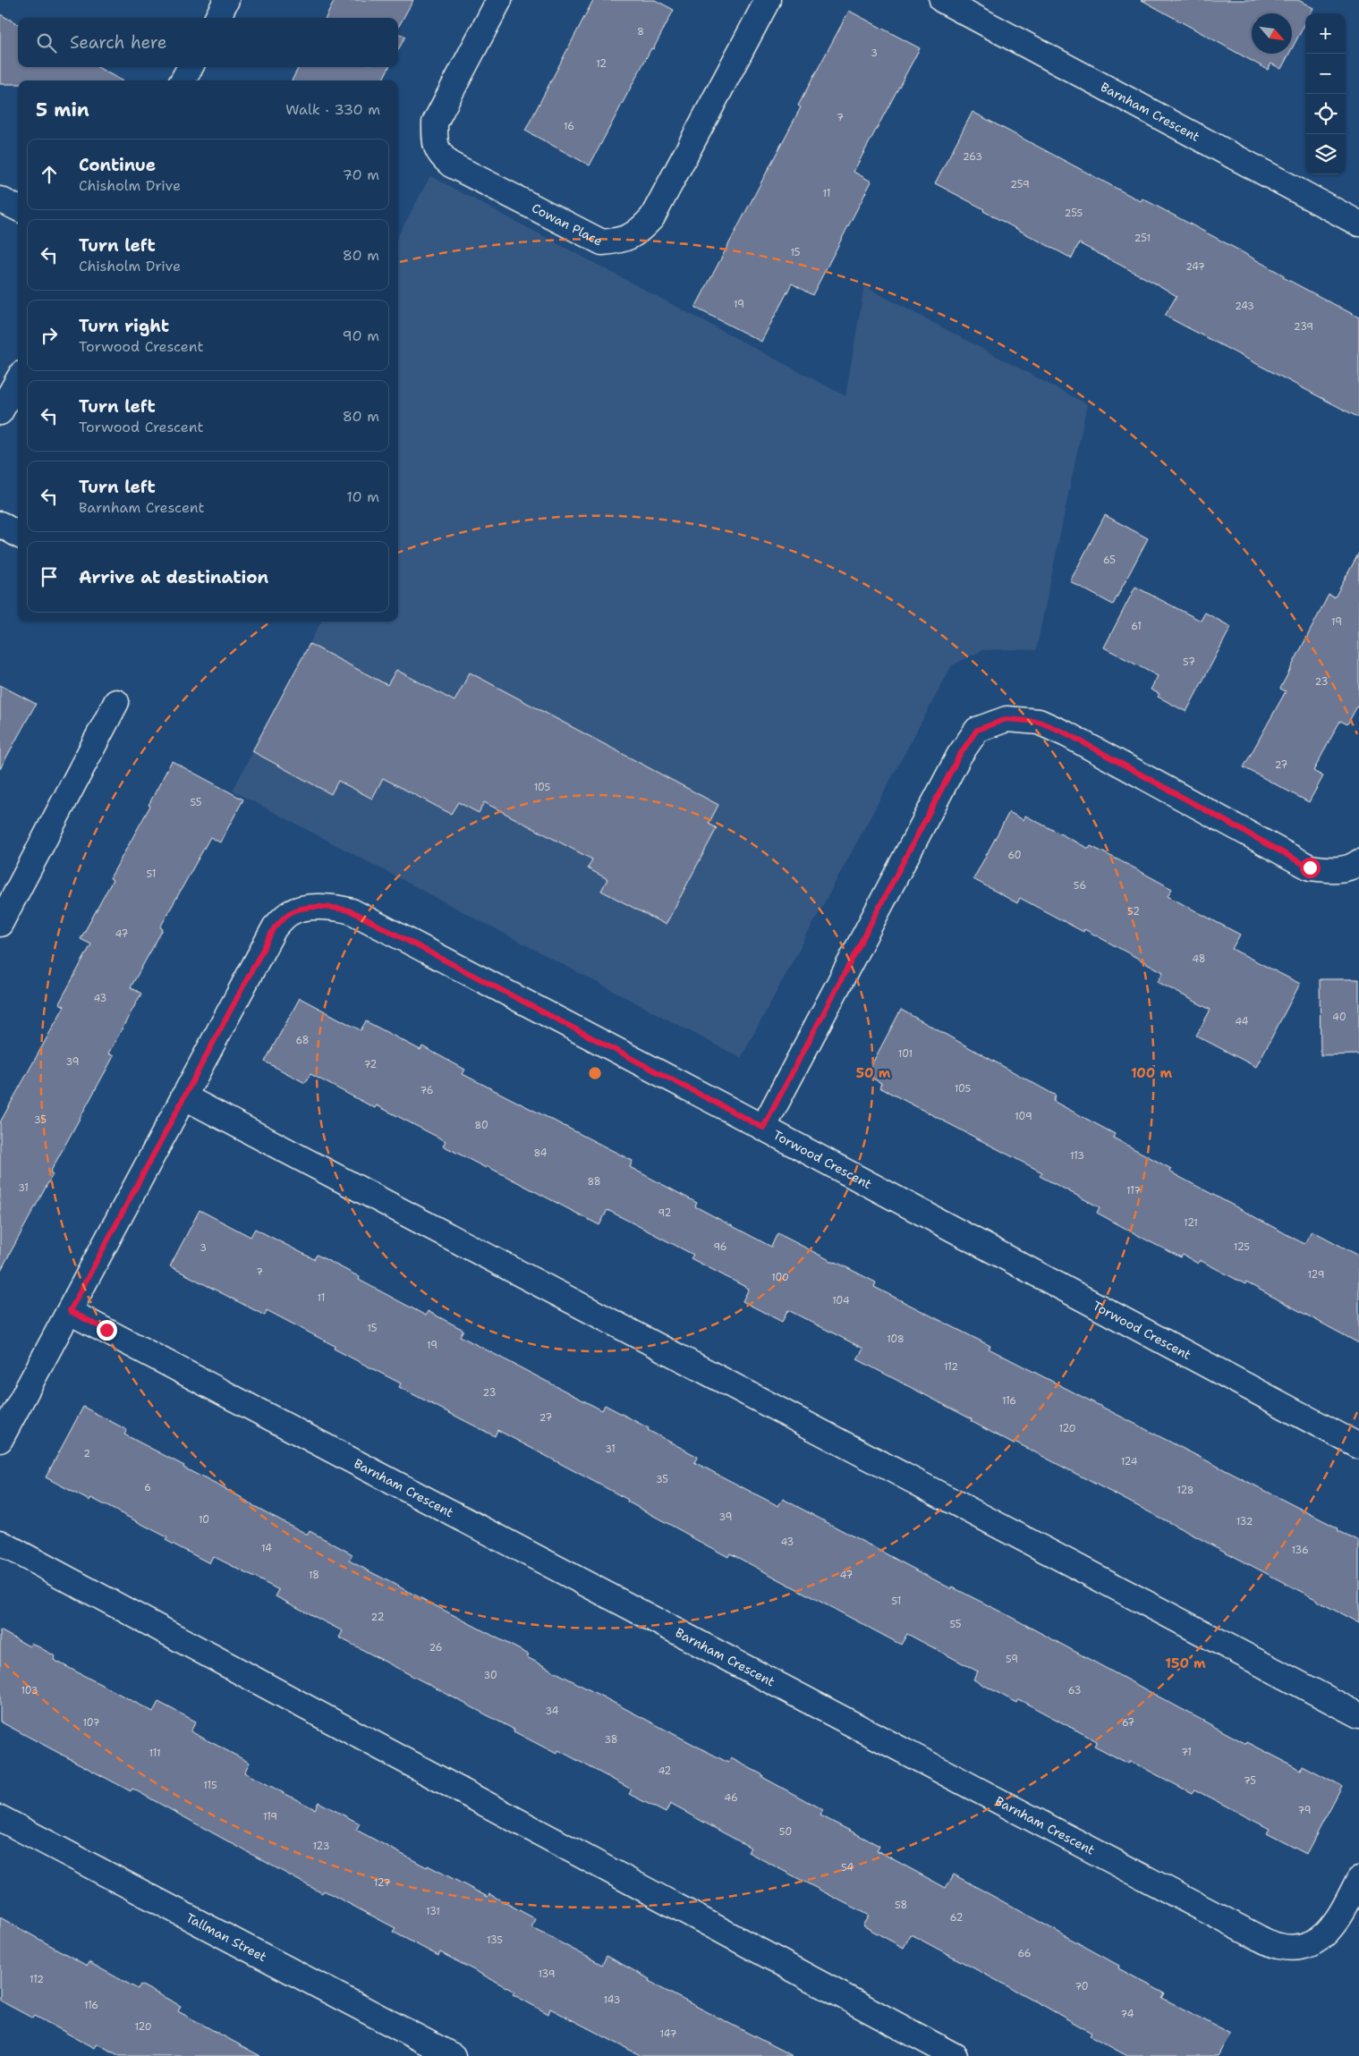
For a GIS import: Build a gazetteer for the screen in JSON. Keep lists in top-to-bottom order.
{
  "streets": {
    "street": [
      "Barnham Crescent",
      "Cowan Place",
      "Torwood Crescent",
      "Tallman Street"
    ]
  },
  "crossings": [
    ["Barnham Crescent", "Torwood Crescent"]
  ],
  "house_numbers": [
    "8",
    "3",
    "12",
    "7",
    "16",
    "263",
    "259",
    "11",
    "255",
    "251",
    "15",
    "247",
    "19",
    "243",
    "239",
    "65",
    "19",
    "61",
    "57",
    "23",
    "27",
    "105",
    "55",
    "60",
    "51",
    "56",
    "52",
    "47",
    "48",
    "43",
    "40",
    "44",
    "68",
    "101",
    "39",
    "72",
    "105",
    "76",
    "109",
    "35",
    "80",
    "84",
    "113",
    "88",
    "31",
    "117",
    "92",
    "121",
    "96",
    "125",
    "3",
    "7",
    "129",
    "100",
    "11",
    "104",
    "15",
    "108",
    "19",
    "112",
    "23",
    "116",
    "27",
    "120",
    "31",
    "2",
    "124",
    "35",
    "6",
    "128",
    "39",
    "10",
    "132",
    "43",
    "14",
    "136",
    "18",
    "47",
    "51",
    "22",
    "55",
    "26",
    "59",
    "30",
    "103",
    "63",
    "34",
    "107",
    "67",
    "38",
    "71",
    "111",
    "42",
    "75",
    "115",
    "46",
    "79",
    "119",
    "50",
    "123",
    "54",
    "127",
    "58",
    "131",
    "62",
    "135",
    "66",
    "139",
    "112",
    "70",
    "143",
    "116",
    "74",
    "120",
    "147"
  ],
  "north": "bottom right",
  "page": {
    "map_buttons": ["+", "−"],
    "search": "Search here",
    "heading": ["5 min", "Walk · 330 m"],
    "list": [
      ["Continue", "Chisholm Drive", "70 m"],
      ["Turn left", "Chisholm Drive", "80 m"],
      ["Turn right", "Torwood Crescent", "90 m"],
      ["Turn left", "Torwood Crescent", "80 m"],
      ["Turn left", "Barnham Crescent", "10 m"],
      "Arrive at destination"
    ]
  },
  "rings": ["50 m", "100 m", "150 m"]
}
